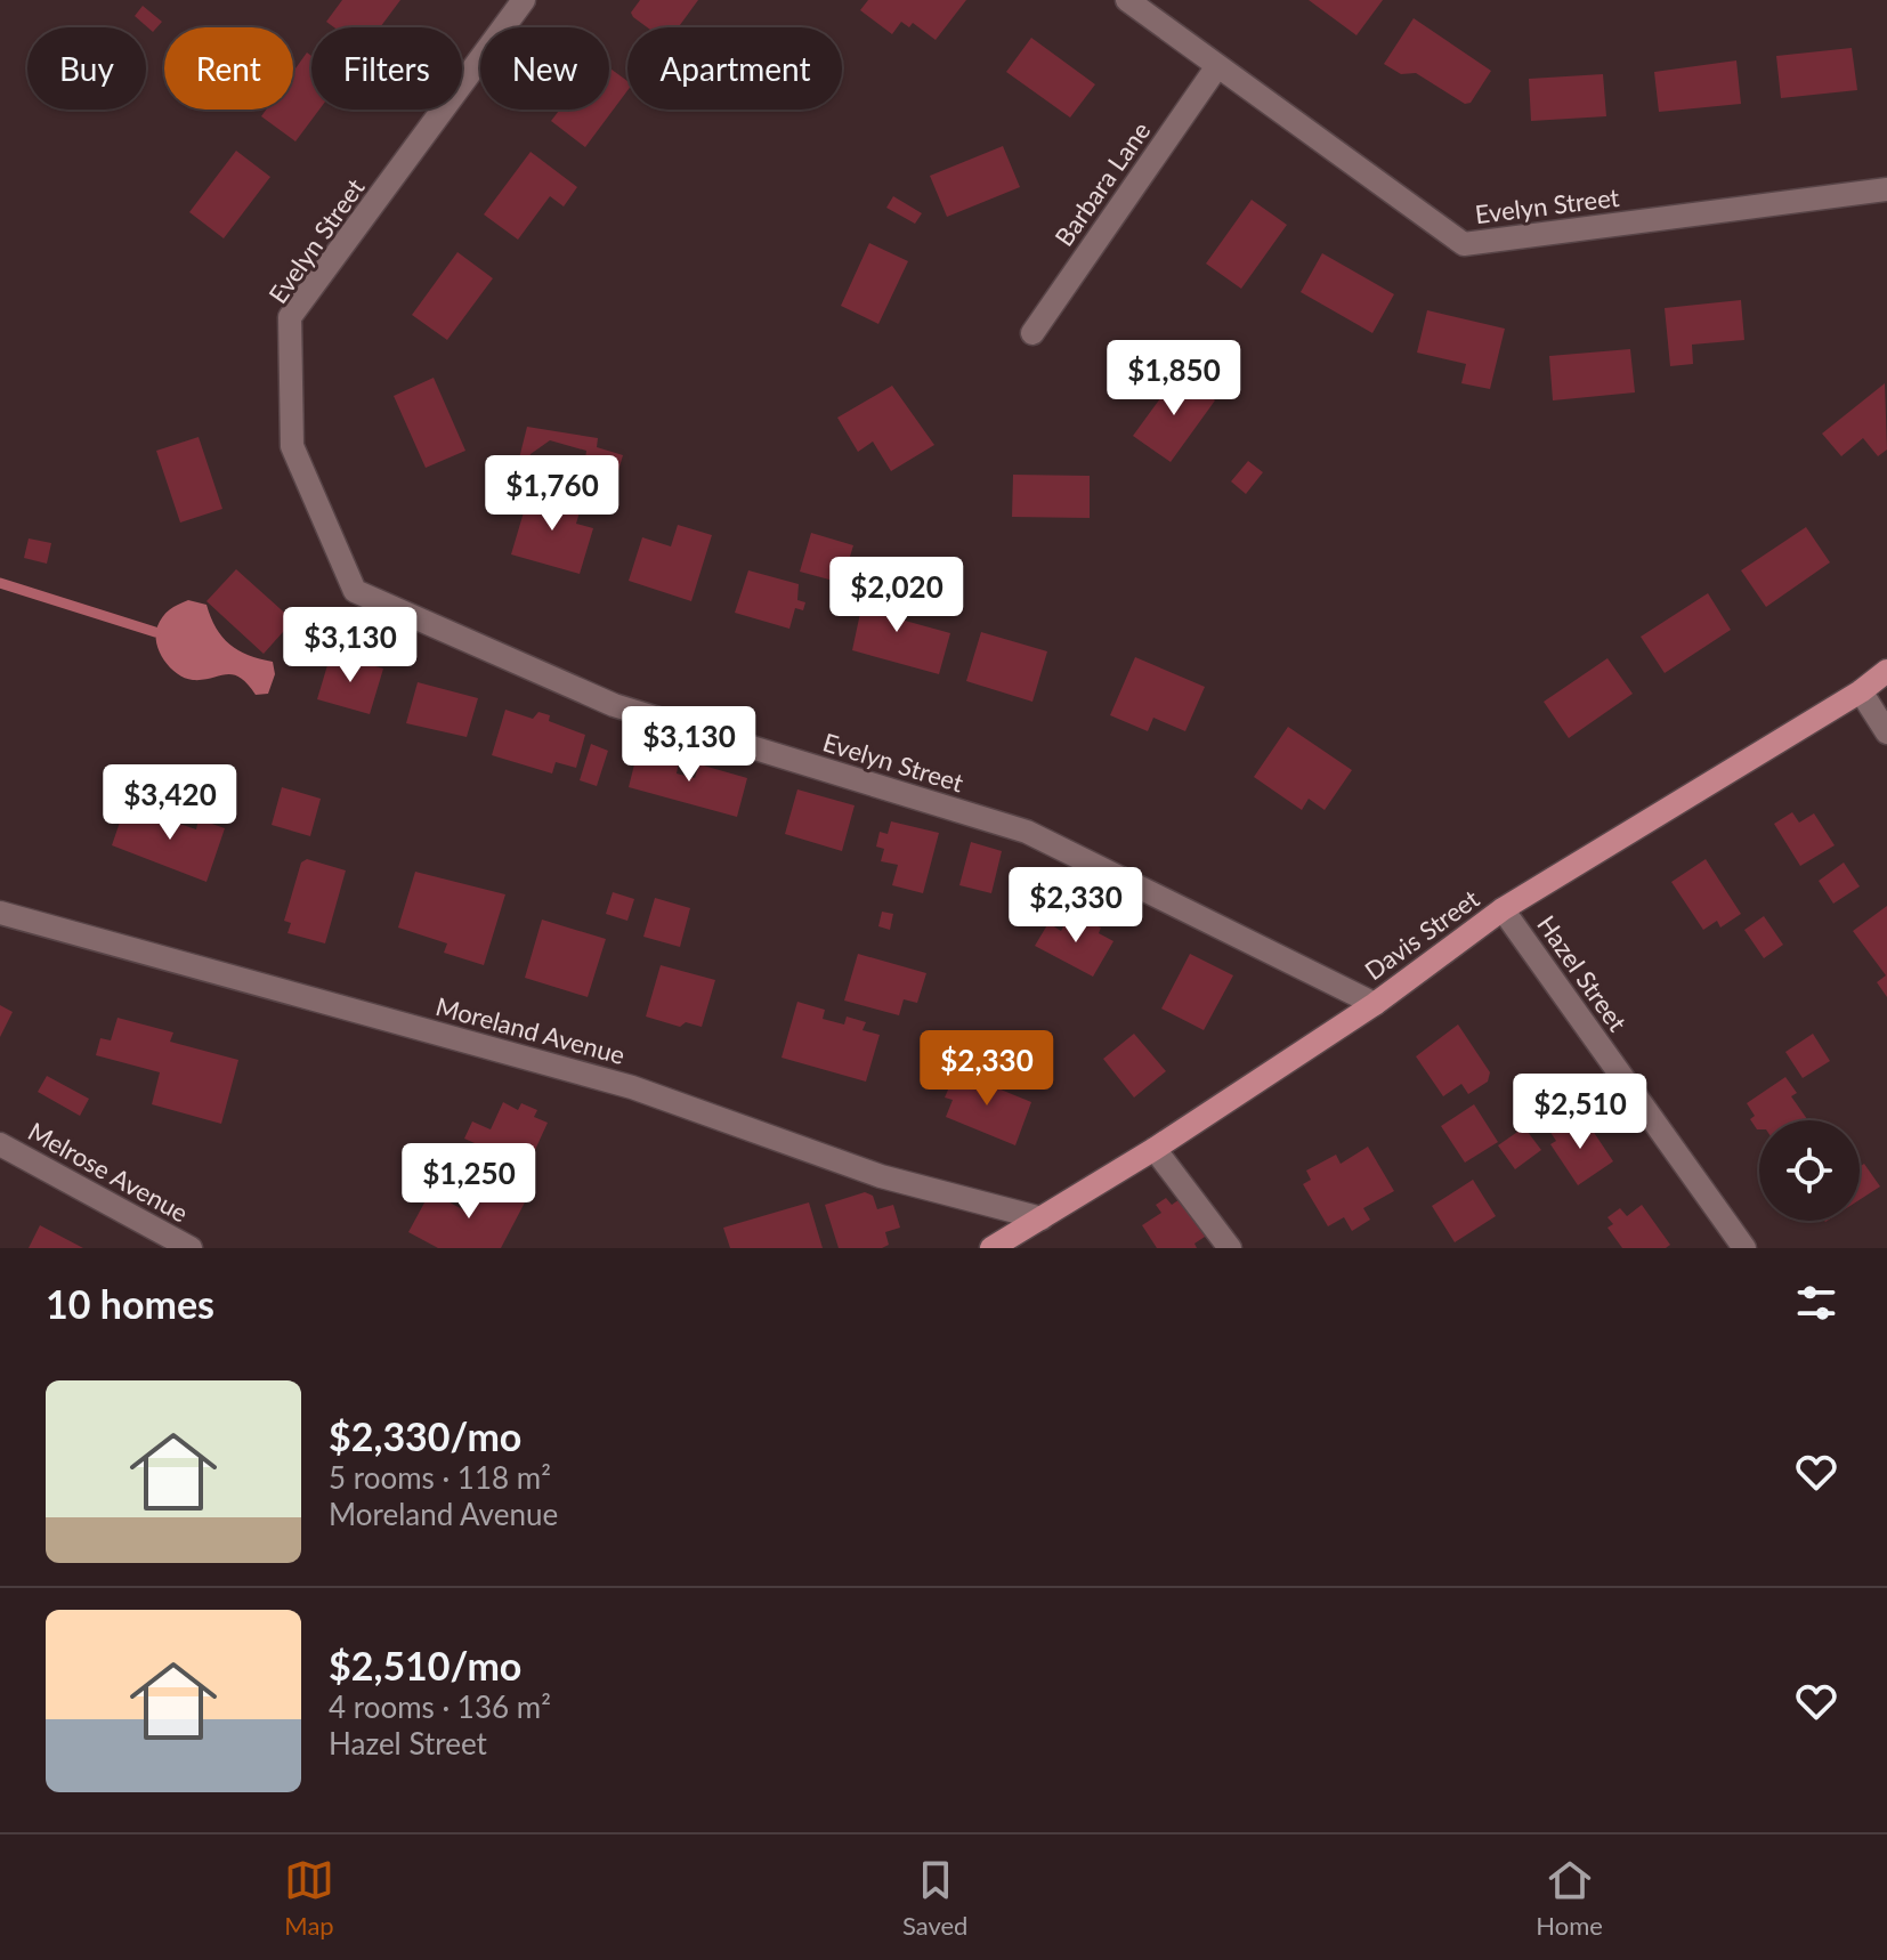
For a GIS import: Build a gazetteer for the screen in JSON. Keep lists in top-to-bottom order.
{
  "streets": {
    "main road": ["Davis Street"],
    "street": [
      "Barbara Lane",
      "Evelyn Street",
      "Hazel Street",
      "Moreland Avenue",
      "Melrose Avenue"
    ]
  },
  "crossings": [
    ["Barbara Lane", "Evelyn Street"],
    ["Evelyn Street", "Davis Street"],
    ["Davis Street", "Hazel Street"],
    ["Davis Street", "Moreland Avenue"]
  ],
  "page": {
    "chip": [
      "Buy",
      "Rent",
      "Filters",
      "New",
      "Apartment"
    ],
    "price": [
      "$1,850",
      "$1,760",
      "$2,020",
      "$3,130",
      "$3,130",
      "$3,420",
      "$2,330",
      "$2,330",
      "$2,510",
      "$1,250"
    ],
    "heading": "10 homes",
    "list": [
      {
        "name": "$2,330/mo",
        "note": "5 rooms · 118 m² · Moreland Avenue"
      },
      {
        "name": "$2,510/mo",
        "note": "4 rooms · 136 m² · Hazel Street"
      }
    ],
    "tabs": ["Map", "Saved", "Home"]
  }
}
